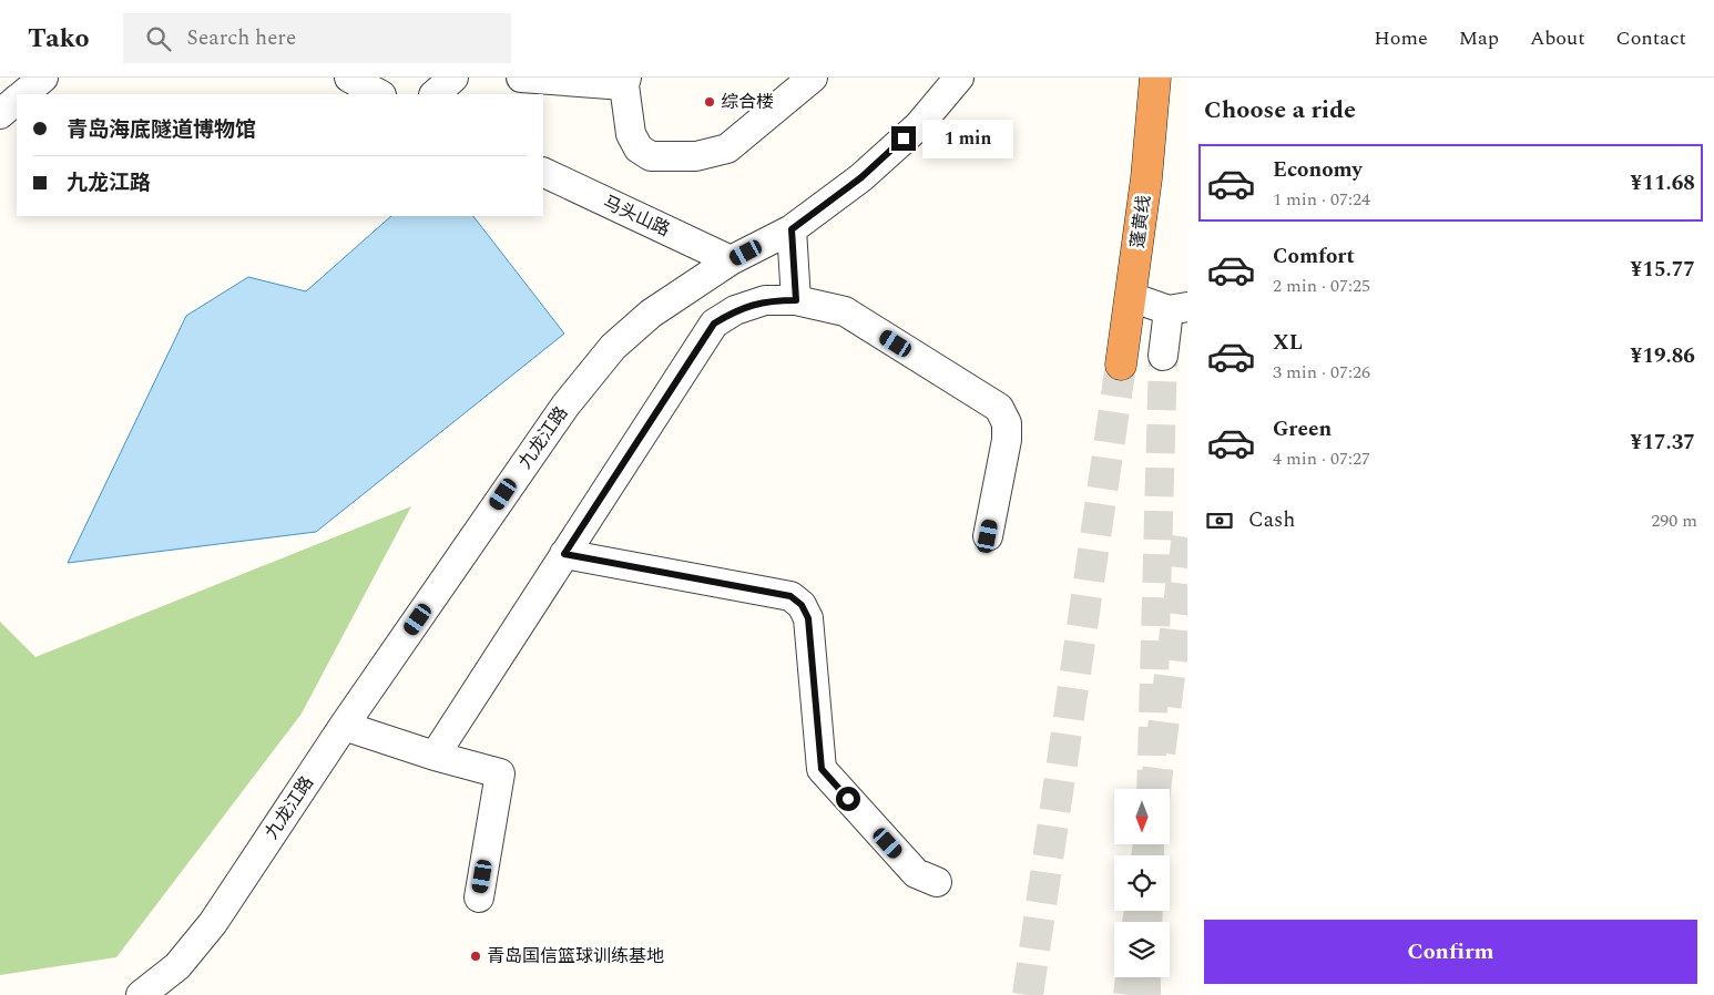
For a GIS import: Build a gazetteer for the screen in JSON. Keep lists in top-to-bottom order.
{
  "streets": {
    "highway": ["蓬黄线"],
    "street": ["马头山路", "九龙江路"]
  },
  "crossings": [
    ["马头山路", "九龙江路"]
  ],
  "places": ["综合楼", "青岛国信篮球训练基地"],
  "north": "bottom",
  "page": {
    "header": "Tako",
    "search": "Search here",
    "nav": [
      "Home",
      "Map",
      "About",
      "Contact"
    ],
    "heading": "Choose a ride",
    "banner": ["青岛海底隧道博物馆", "九龙江路"],
    "bubble": "1 min",
    "list": [
      {
        "name": "Economy",
        "note": "1 min · 07:24",
        "value": "¥11.68"
      },
      {
        "name": "Comfort",
        "note": "2 min · 07:25",
        "value": "¥15.77"
      },
      {
        "name": "XL",
        "note": "3 min · 07:26",
        "value": "¥19.86"
      },
      {
        "name": "Green",
        "note": "4 min · 07:27",
        "value": "¥17.37"
      }
    ],
    "pay": ["Cash", "290 m"],
    "buttons": "Confirm"
  }
}
